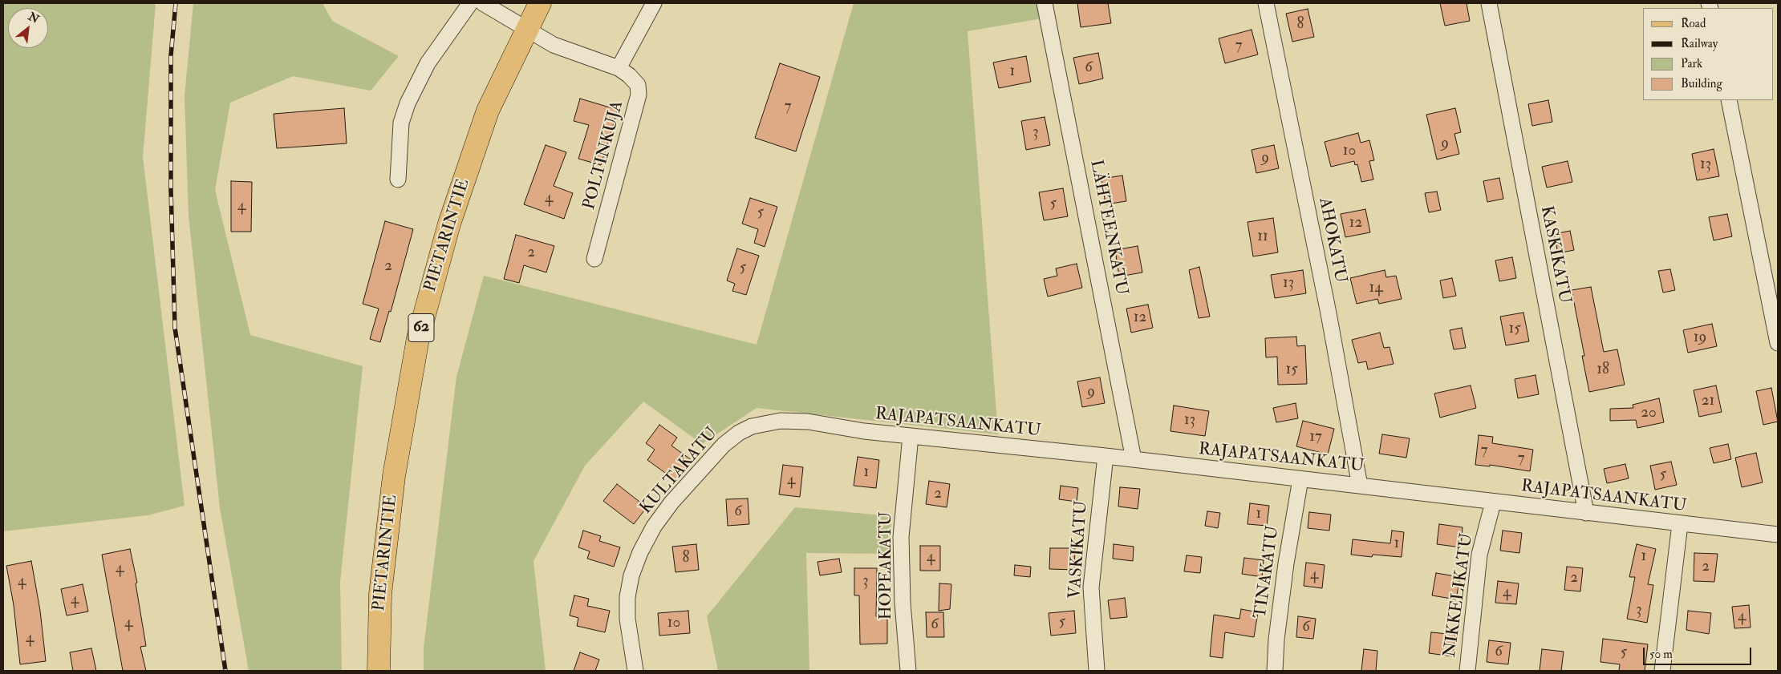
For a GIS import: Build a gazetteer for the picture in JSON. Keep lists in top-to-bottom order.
{
  "streets": {
    "main road": ["PIETARINTIE", "62"],
    "street": [
      "POLTINKUJA",
      "LÄHTEENKATU",
      "AHOKATU",
      "KASKIKATU",
      "RAJAPATSAANKATU",
      "KULTAKATU",
      "VASKIKATU",
      "HOPEAKATU",
      "TINAKATU",
      "NIKKELIKATU"
    ]
  },
  "crossings": [
    ["POLTINKUJA", "PIETARINTIE"],
    ["LÄHTEENKATU", "RAJAPATSAANKATU"],
    ["AHOKATU", "RAJAPATSAANKATU"],
    ["KASKIKATU", "RAJAPATSAANKATU"],
    ["RAJAPATSAANKATU", "KULTAKATU"],
    ["RAJAPATSAANKATU", "VASKIKATU"],
    ["RAJAPATSAANKATU", "HOPEAKATU"],
    ["RAJAPATSAANKATU", "TINAKATU"],
    ["RAJAPATSAANKATU", "NIKKELIKATU"]
  ],
  "house_numbers": [
    "8",
    "7",
    "6",
    "1",
    "7",
    "3",
    "9",
    "10",
    "9",
    "13",
    "4",
    "5",
    "4",
    "5",
    "12",
    "11",
    "2",
    "2",
    "5",
    "13",
    "14",
    "12",
    "15",
    "19",
    "15",
    "18",
    "9",
    "21",
    "20",
    "13",
    "17",
    "7",
    "7",
    "1",
    "5",
    "4",
    "2",
    "6",
    "1",
    "1",
    "1",
    "4",
    "8",
    "2",
    "4",
    "4",
    "2",
    "4",
    "3",
    "4",
    "4",
    "3",
    "4",
    "5",
    "4",
    "10",
    "6",
    "6",
    "4",
    "6",
    "5"
  ],
  "legend": [
    "Road",
    "Railway",
    "Park",
    "Building"
  ],
  "scale_bar": "50 m",
  "north": "top right"
}
